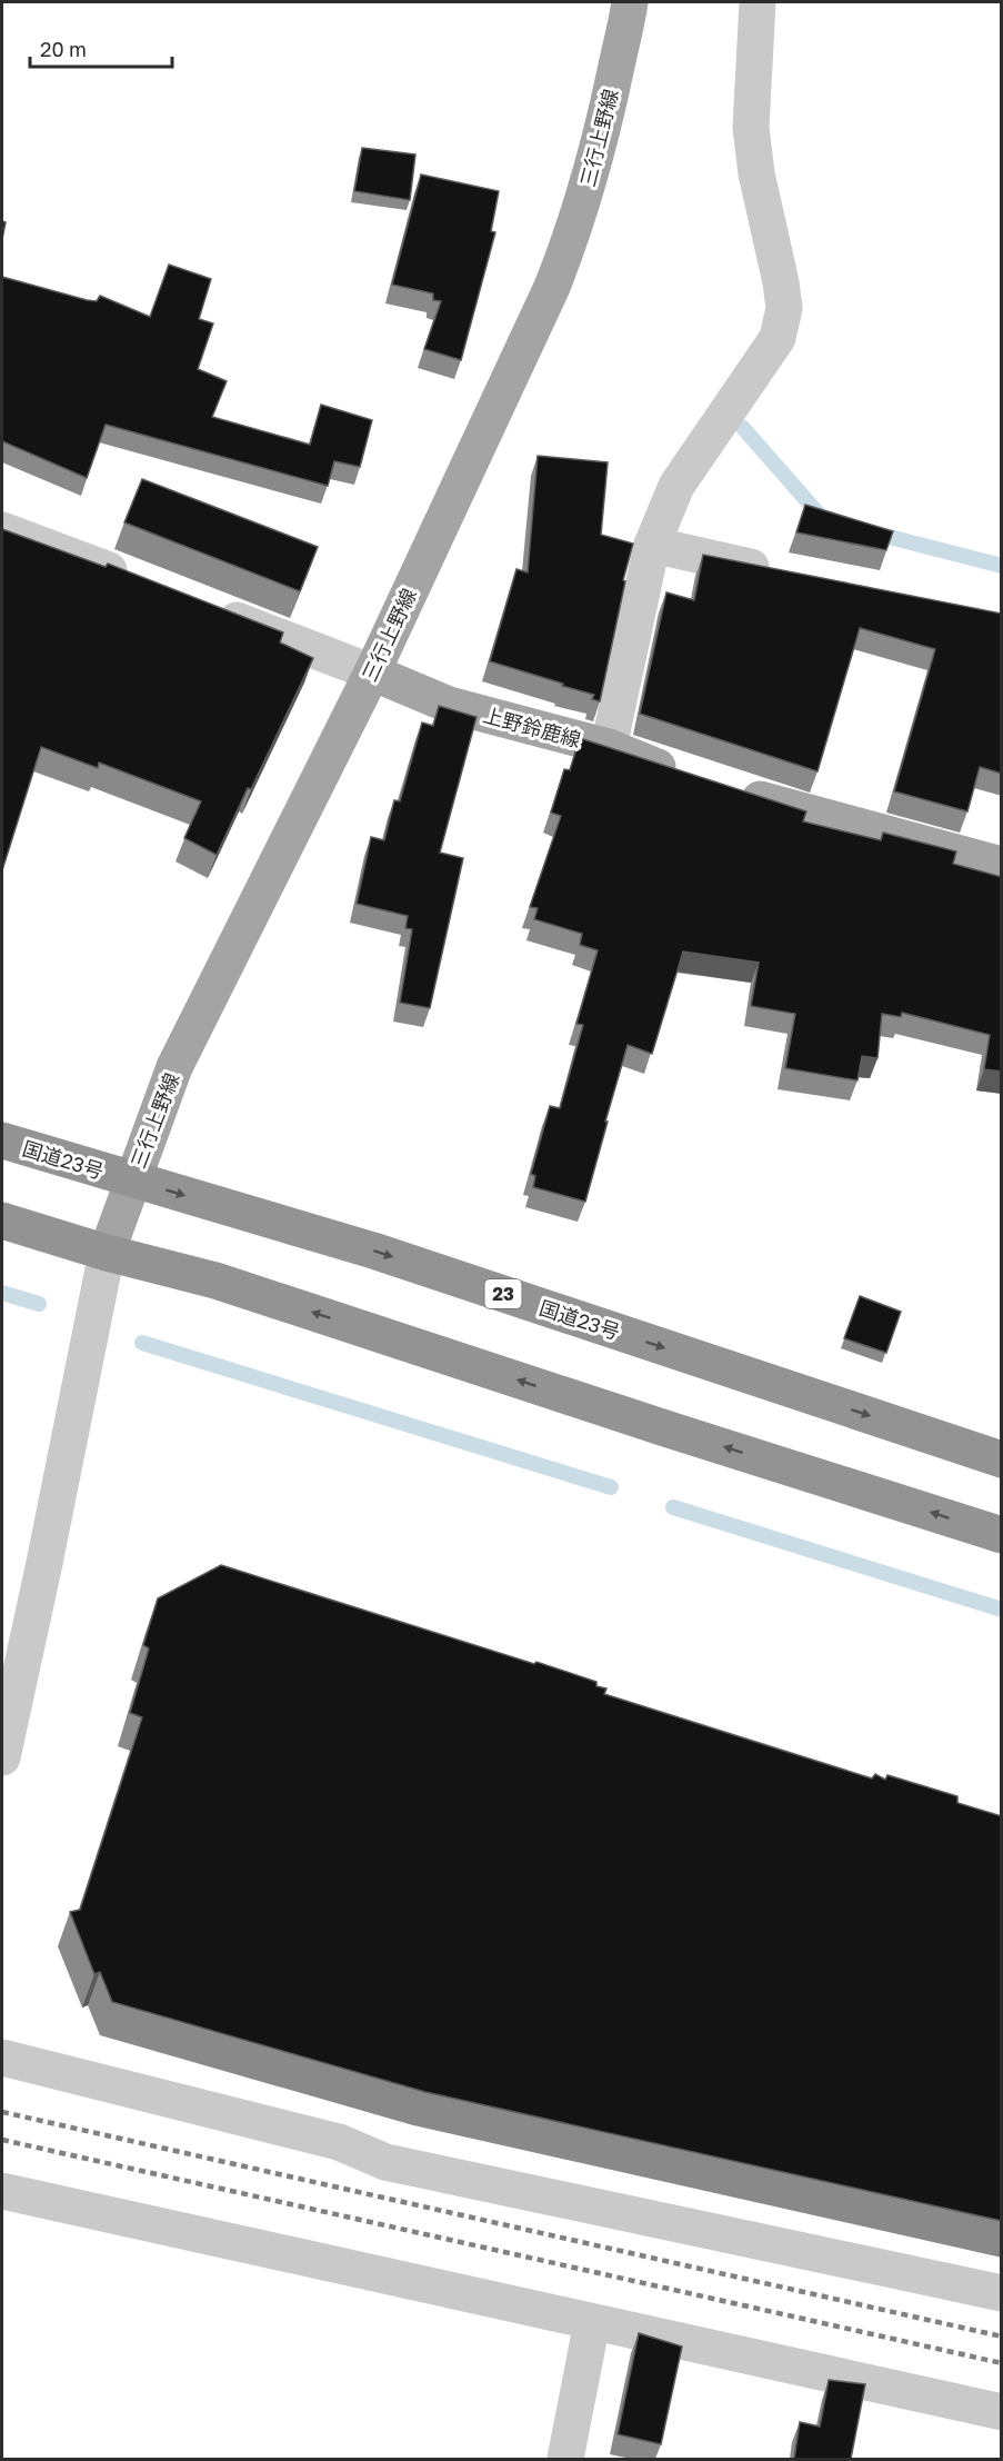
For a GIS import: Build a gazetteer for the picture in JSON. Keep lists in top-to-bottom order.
{
  "streets": {
    "highway": ["国道23号", "23"],
    "main road": ["三行上野線", "上野鈴鹿線"]
  },
  "crossings": [
    ["三行上野線", "上野鈴鹿線"],
    ["三行上野線", "国道23号"]
  ],
  "scale_bar": "20 m"
}
